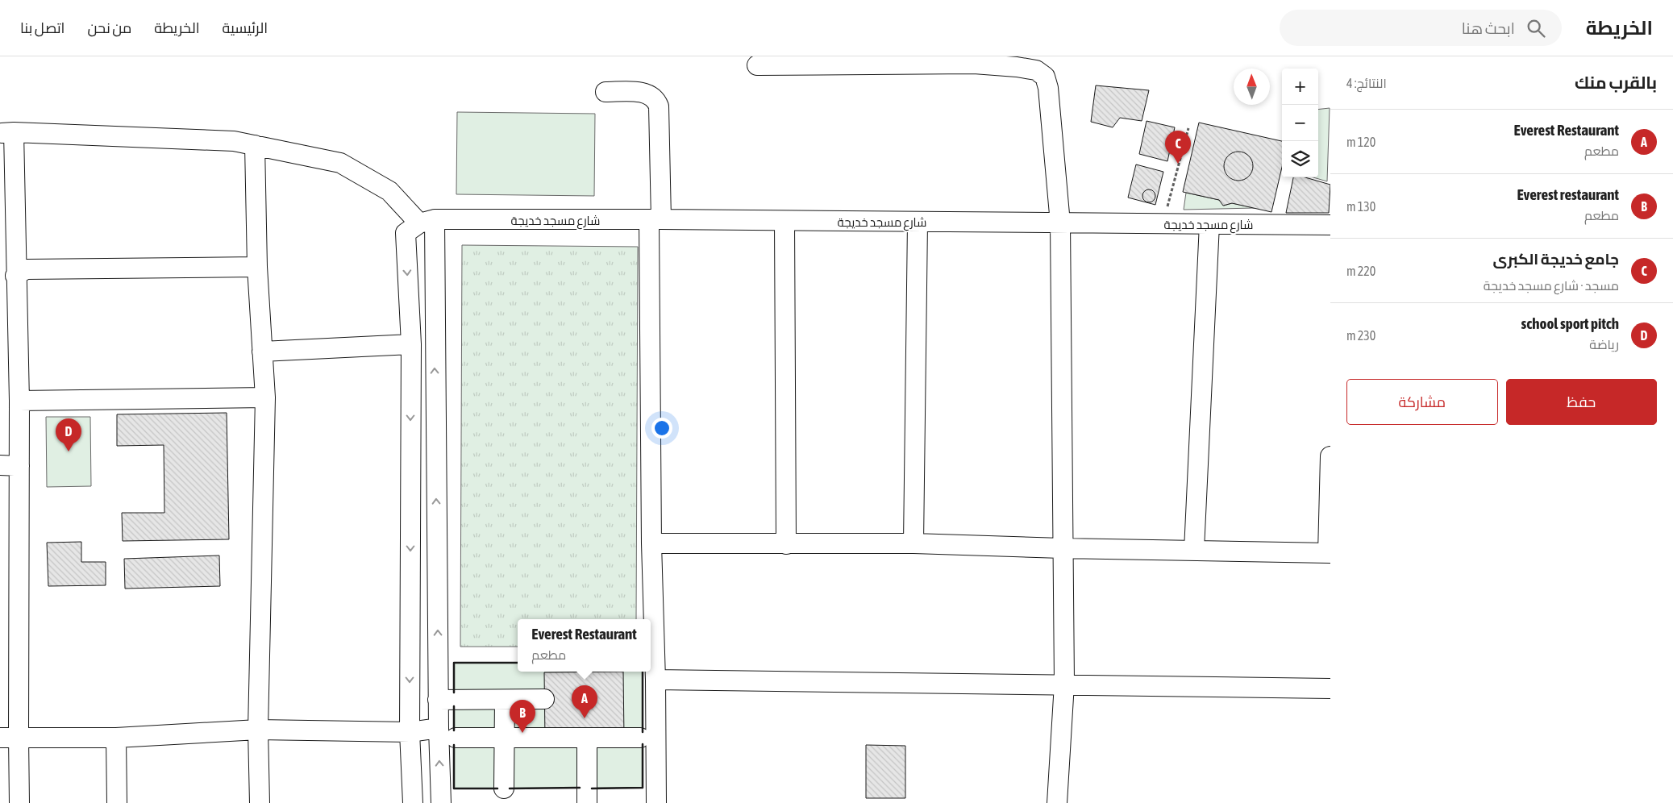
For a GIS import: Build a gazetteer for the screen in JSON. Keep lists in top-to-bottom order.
{
  "streets": {
    "street": ["شارع مسجد خديجة"]
  },
  "north": "top",
  "page": {
    "header": "الخريطة",
    "search": "ابحث هنا",
    "nav": [
      "الرئيسية",
      "الخريطة",
      "من نحن",
      "اتصل بنا"
    ],
    "heading": ["بالقرب منك", "النتائج: 4"],
    "map_buttons": ["+", "−"],
    "list": [
      {
        "mark": "A",
        "name": "Everest Restaurant",
        "note": "مطعم",
        "value": "120 m"
      },
      {
        "mark": "B",
        "name": "Everest restaurant",
        "note": "مطعم",
        "value": "130 m"
      },
      {
        "mark": "C",
        "name": "جامع خديجة الكبرى",
        "note": "مسجد · شارع مسجد خديجة",
        "value": "220 m"
      },
      {
        "mark": "D",
        "name": "school sport pitch",
        "note": "رياضة",
        "value": "230 m"
      }
    ],
    "pins": [
      "C",
      "D",
      "A",
      "B"
    ],
    "buttons": ["حفظ", "مشاركة"],
    "popup": ["Everest Restaurant", "مطعم"]
  }
}
